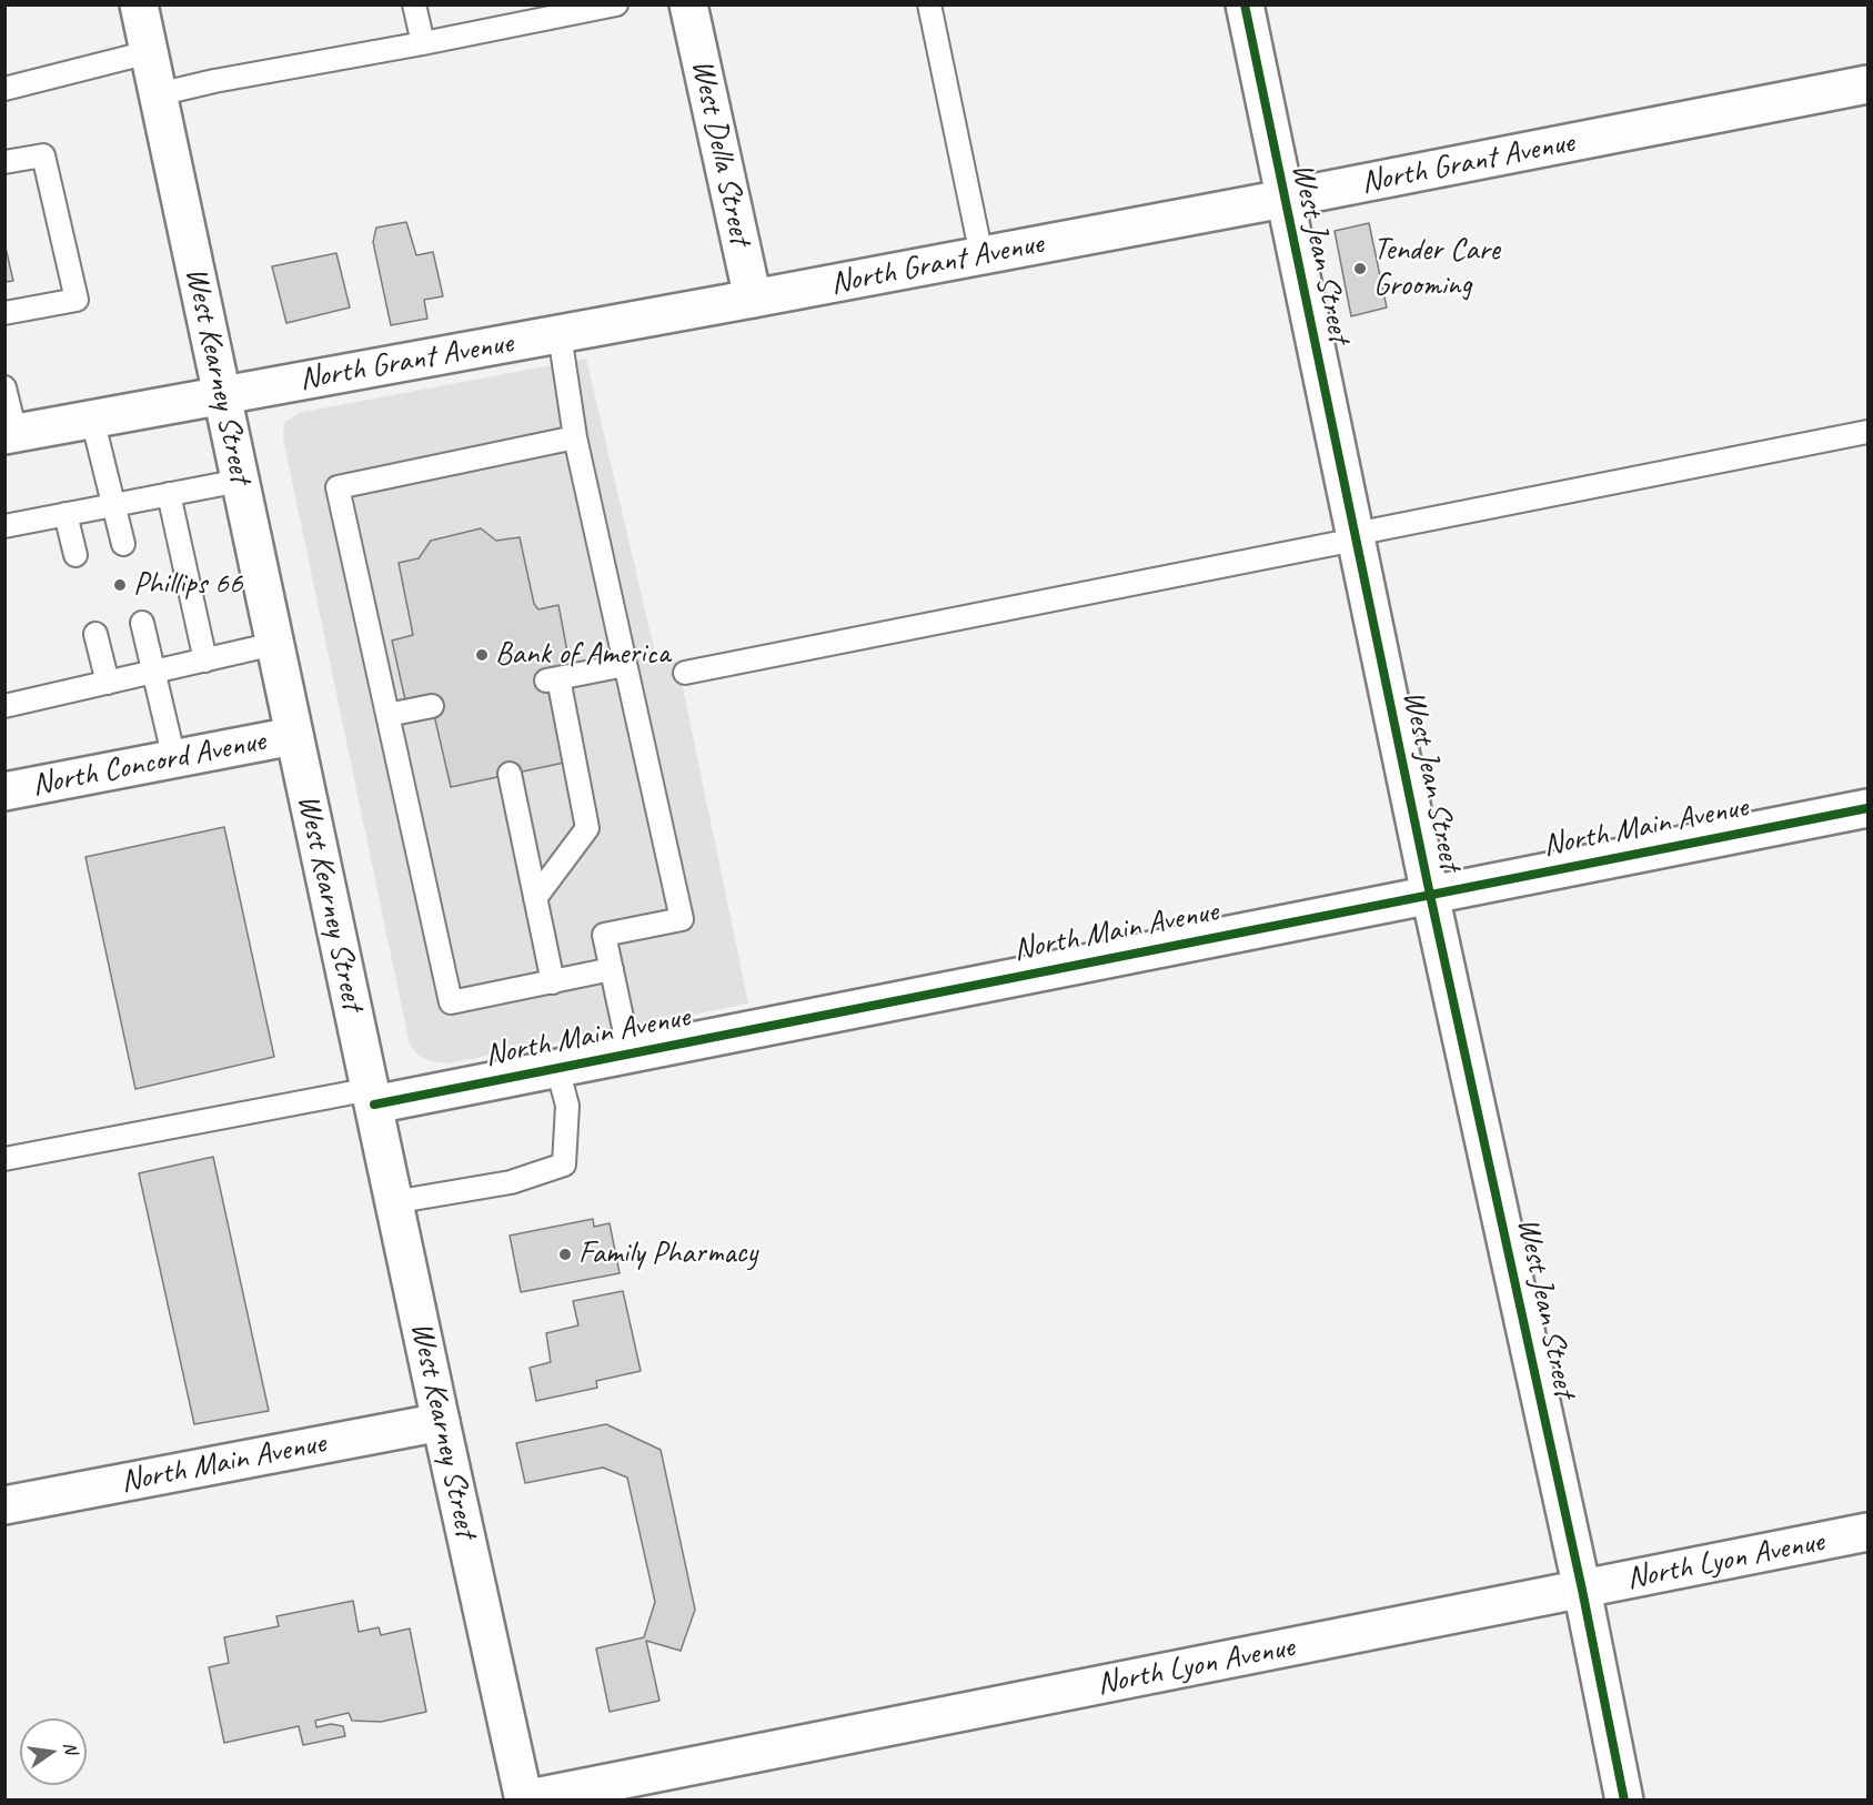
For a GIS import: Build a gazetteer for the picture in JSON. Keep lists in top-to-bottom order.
{
  "streets": {
    "street": [
      "West Della Street",
      "North Grant Avenue",
      "West Jean Street",
      "West Kearney Street",
      "North Concord Avenue",
      "North Main Avenue",
      "North Lyon Avenue"
    ]
  },
  "crossings": [
    ["West Della Street", "North Grant Avenue"],
    ["North Grant Avenue", "West Jean Street"],
    ["North Grant Avenue", "West Kearney Street"],
    ["West Jean Street", "North Main Avenue"],
    ["West Jean Street", "North Lyon Avenue"],
    ["West Kearney Street", "North Concord Avenue"],
    ["West Kearney Street", "North Main Avenue"],
    ["West Kearney Street", "North Lyon Avenue"]
  ],
  "places": [
    "Tender Care Grooming",
    "Phillips 66",
    "Bank of America",
    "Family Pharmacy"
  ],
  "north": "right"
}
